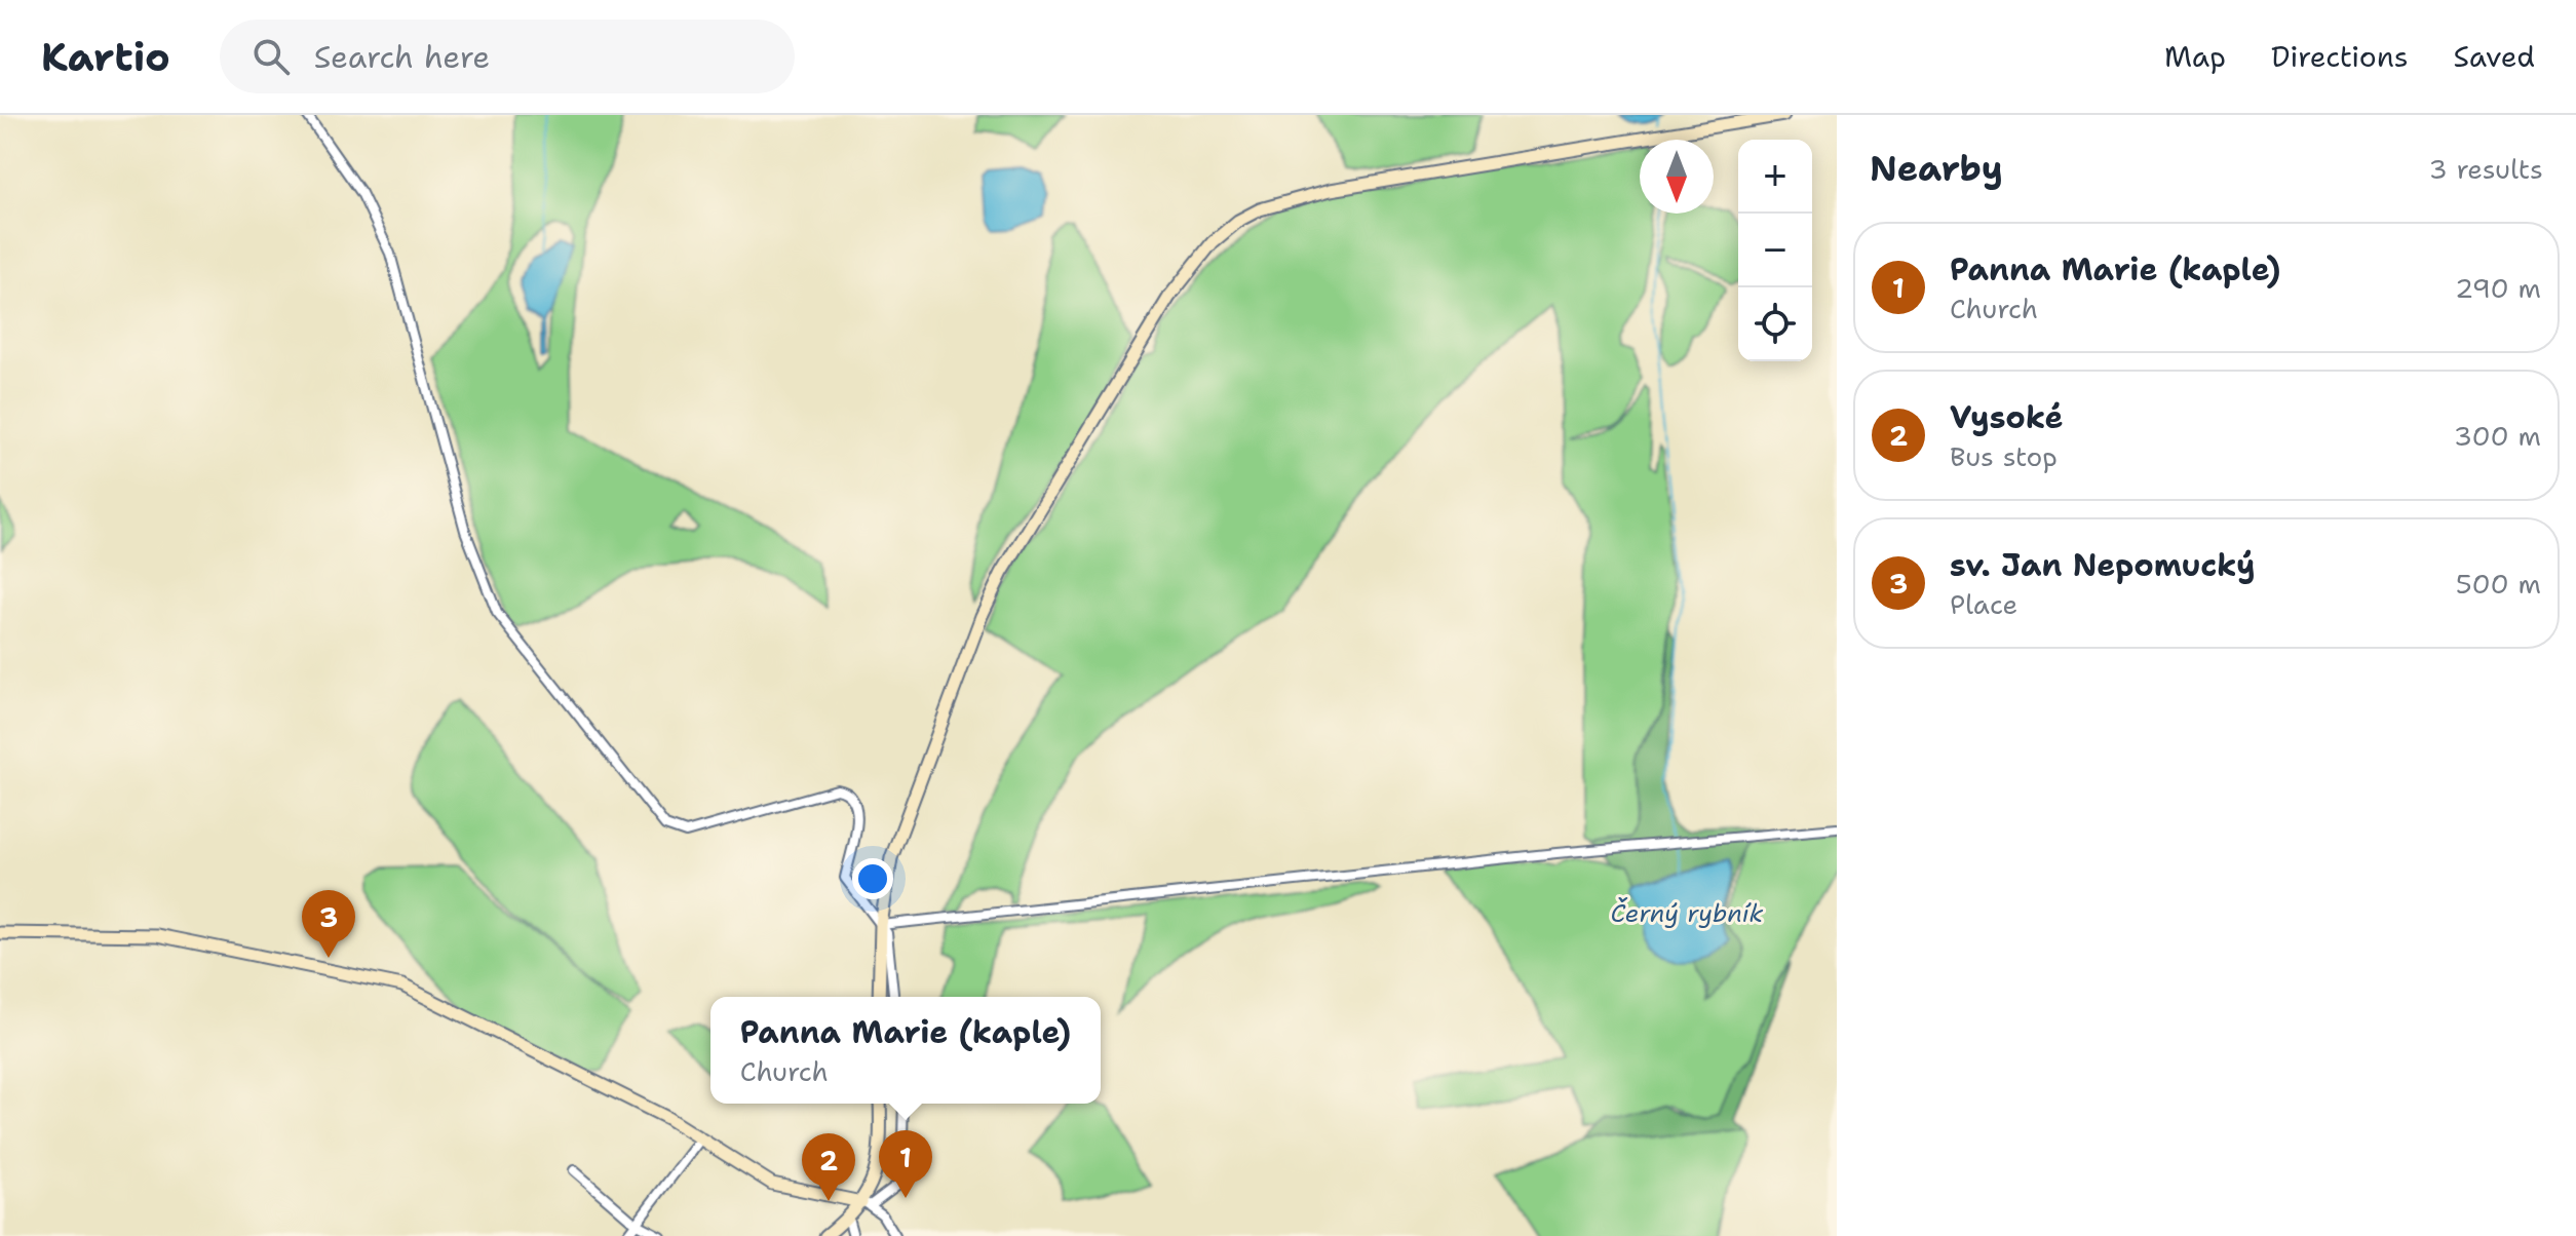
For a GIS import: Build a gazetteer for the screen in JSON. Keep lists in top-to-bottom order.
{
  "water": ["Černý rybník"],
  "north": "bottom",
  "page": {
    "header": "Kartio",
    "search": "Search here",
    "nav": ["Map", "Directions", "Saved"],
    "heading": ["Nearby", "3 results"],
    "map_buttons": ["+", "−"],
    "list": [
      {
        "mark": "1",
        "name": "Panna Marie (kaple)",
        "note": "Church",
        "value": "290 m"
      },
      {
        "mark": "2",
        "name": "Vysoké",
        "note": "Bus stop",
        "value": "300 m"
      },
      {
        "mark": "3",
        "name": "sv. Jan Nepomucký",
        "note": "Place",
        "value": "500 m"
      }
    ],
    "pins": ["3", "1", "2"],
    "popup": ["Panna Marie (kaple)", "Church"]
  }
}
